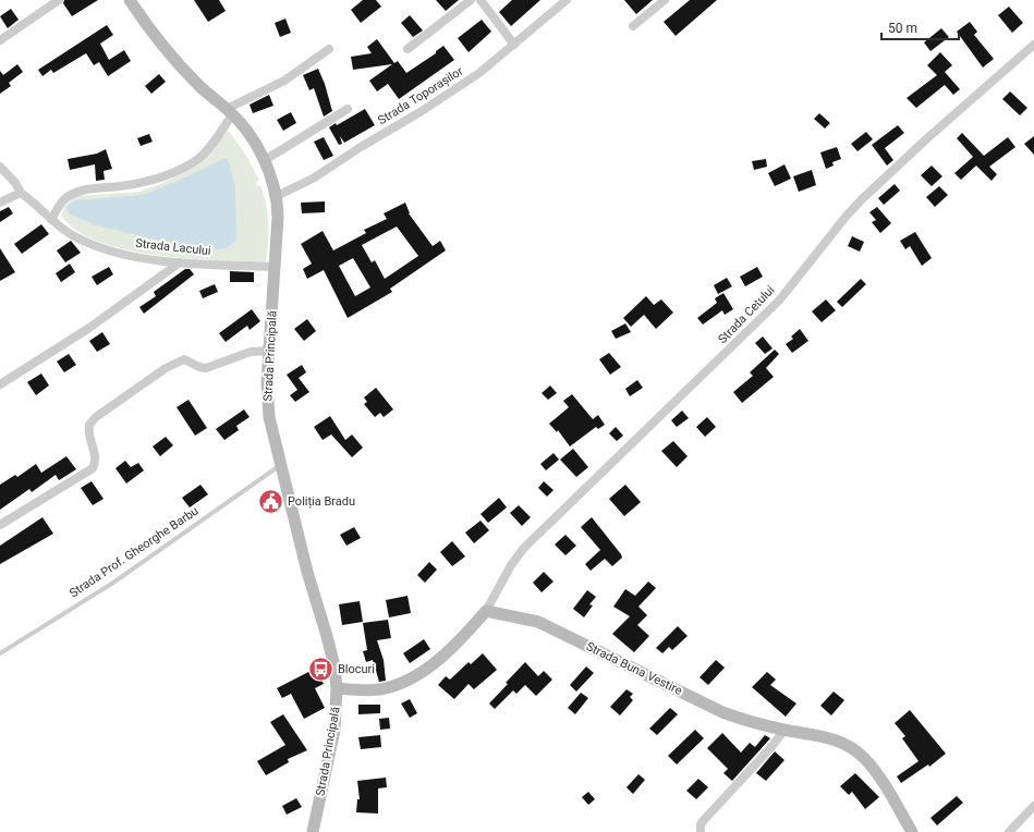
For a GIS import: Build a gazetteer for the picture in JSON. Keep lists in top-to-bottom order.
{
  "streets": {
    "main road": ["Strada Principală", "Strada Buna Vestire"],
    "street": ["Strada Toporașilor", "Strada Lacului", "Strada Cetului"],
    "lane": ["Strada Prof. Gheorghe Barbu"]
  },
  "crossings": [
    ["Strada Toporașilor", "Strada Principală"],
    ["Strada Lacului", "Strada Principală"],
    ["Strada Cetului", "Strada Buna Vestire"],
    ["Strada Principală", "Strada Prof. Gheorghe Barbu"]
  ],
  "places": {
    "public building": ["Poliția Bradu"],
    "bus stop": ["Blocuri"]
  },
  "scale_bar": "50 m"
}
